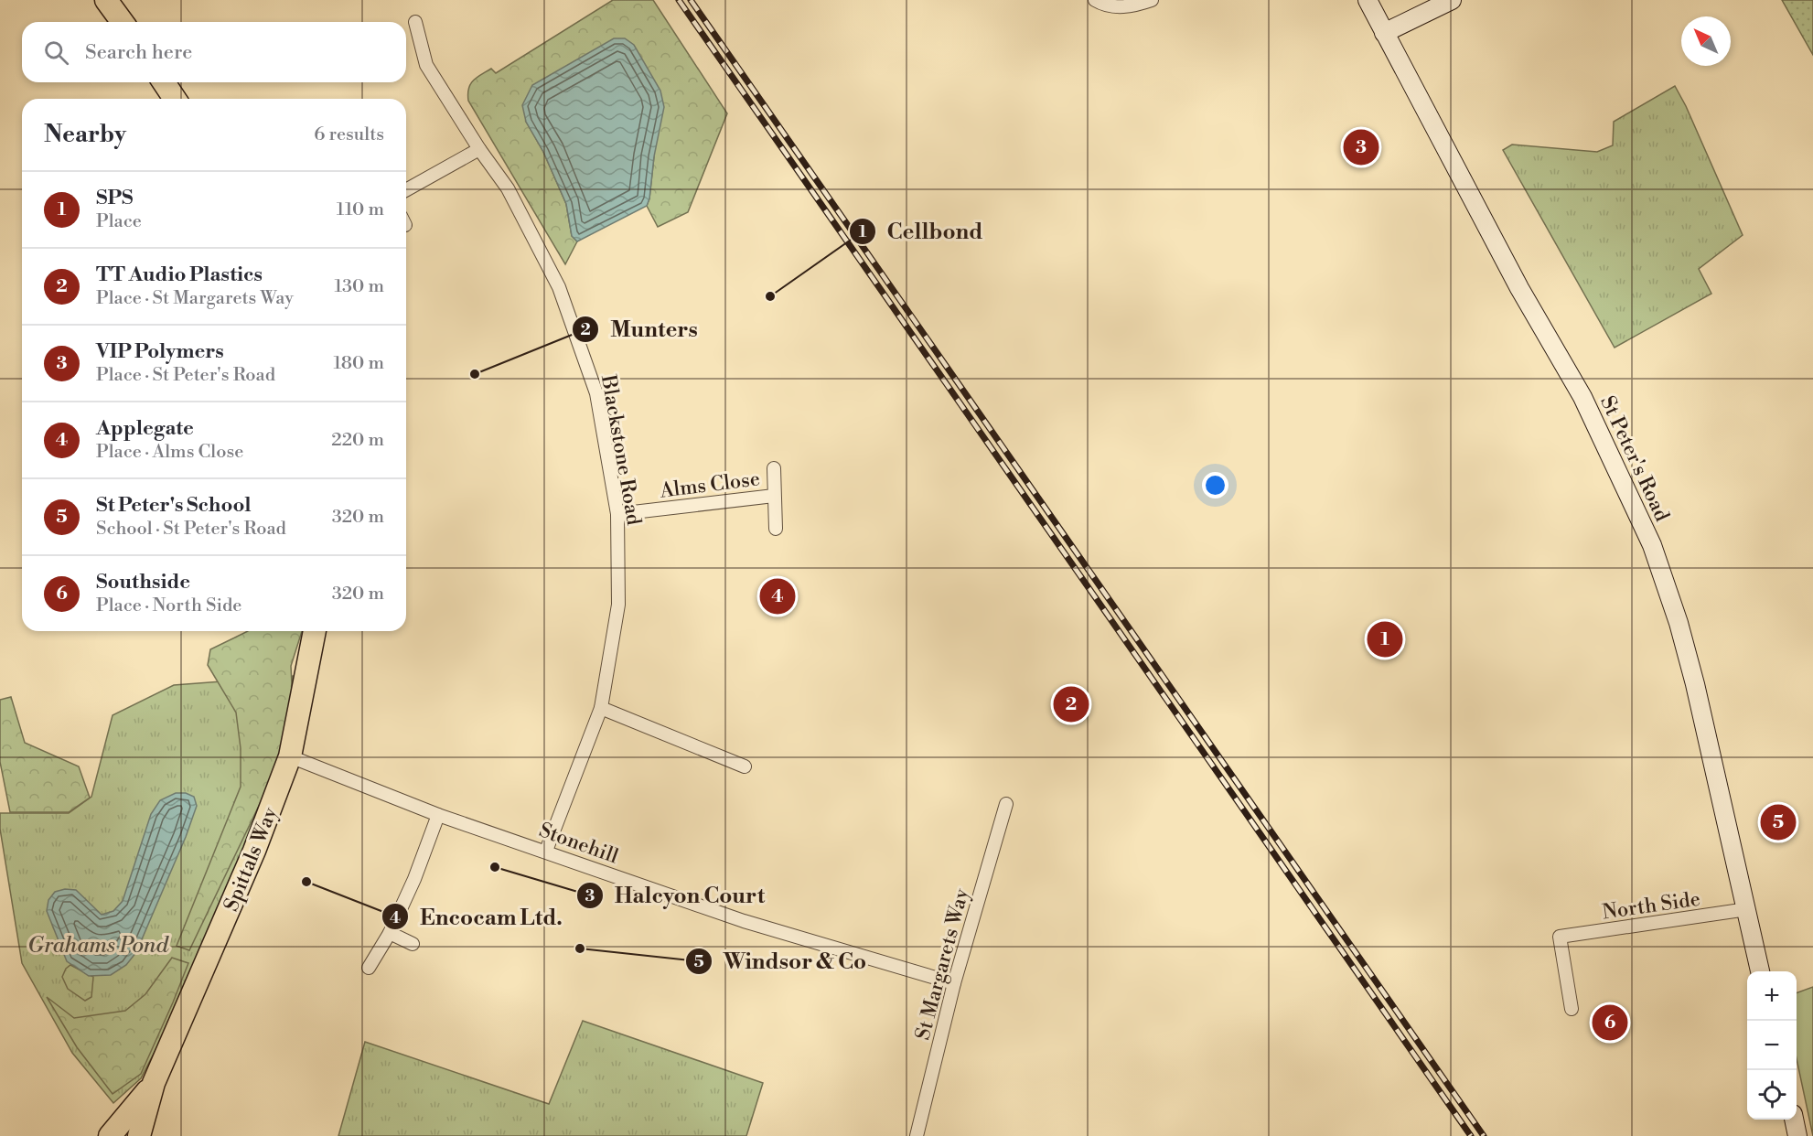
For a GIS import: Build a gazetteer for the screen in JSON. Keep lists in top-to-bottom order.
{
  "streets": {
    "highway": ["Spittals Way"],
    "street": [
      "Blackstone Road",
      "St Peter's Road",
      "Alms Close",
      "Stonehill",
      "North Side",
      "St Margarets Way"
    ]
  },
  "crossings": [
    ["Blackstone Road", "Alms Close"],
    ["Blackstone Road", "Stonehill"],
    ["St Peter's Road", "North Side"],
    ["Stonehill", "Spittals Way"],
    ["Stonehill", "St Margarets Way"]
  ],
  "water": ["Grahams Pond"],
  "places": [
    "Cellbond",
    "Munters",
    "Halcyon Court",
    "Encocam Ltd.",
    "Windsor & Co"
  ],
  "north": "top left",
  "page": {
    "search": "Search here",
    "heading": ["Nearby", "6 results"],
    "pins": [
      "3",
      "4",
      "1",
      "2",
      "5",
      "6"
    ],
    "list": [
      {
        "mark": "1",
        "name": "SPS",
        "note": "Place",
        "value": "110 m"
      },
      {
        "mark": "2",
        "name": "TT Audio Plastics",
        "note": "Place · St Margarets Way",
        "value": "130 m"
      },
      {
        "mark": "3",
        "name": "VIP Polymers",
        "note": "Place · St Peter's Road",
        "value": "180 m"
      },
      {
        "mark": "4",
        "name": "Applegate",
        "note": "Place · Alms Close",
        "value": "220 m"
      },
      {
        "mark": "5",
        "name": "St Peter's School",
        "note": "School · St Peter's Road",
        "value": "320 m"
      },
      {
        "mark": "6",
        "name": "Southside",
        "note": "Place · North Side",
        "value": "320 m"
      }
    ],
    "map_buttons": ["+", "−"]
  }
}
